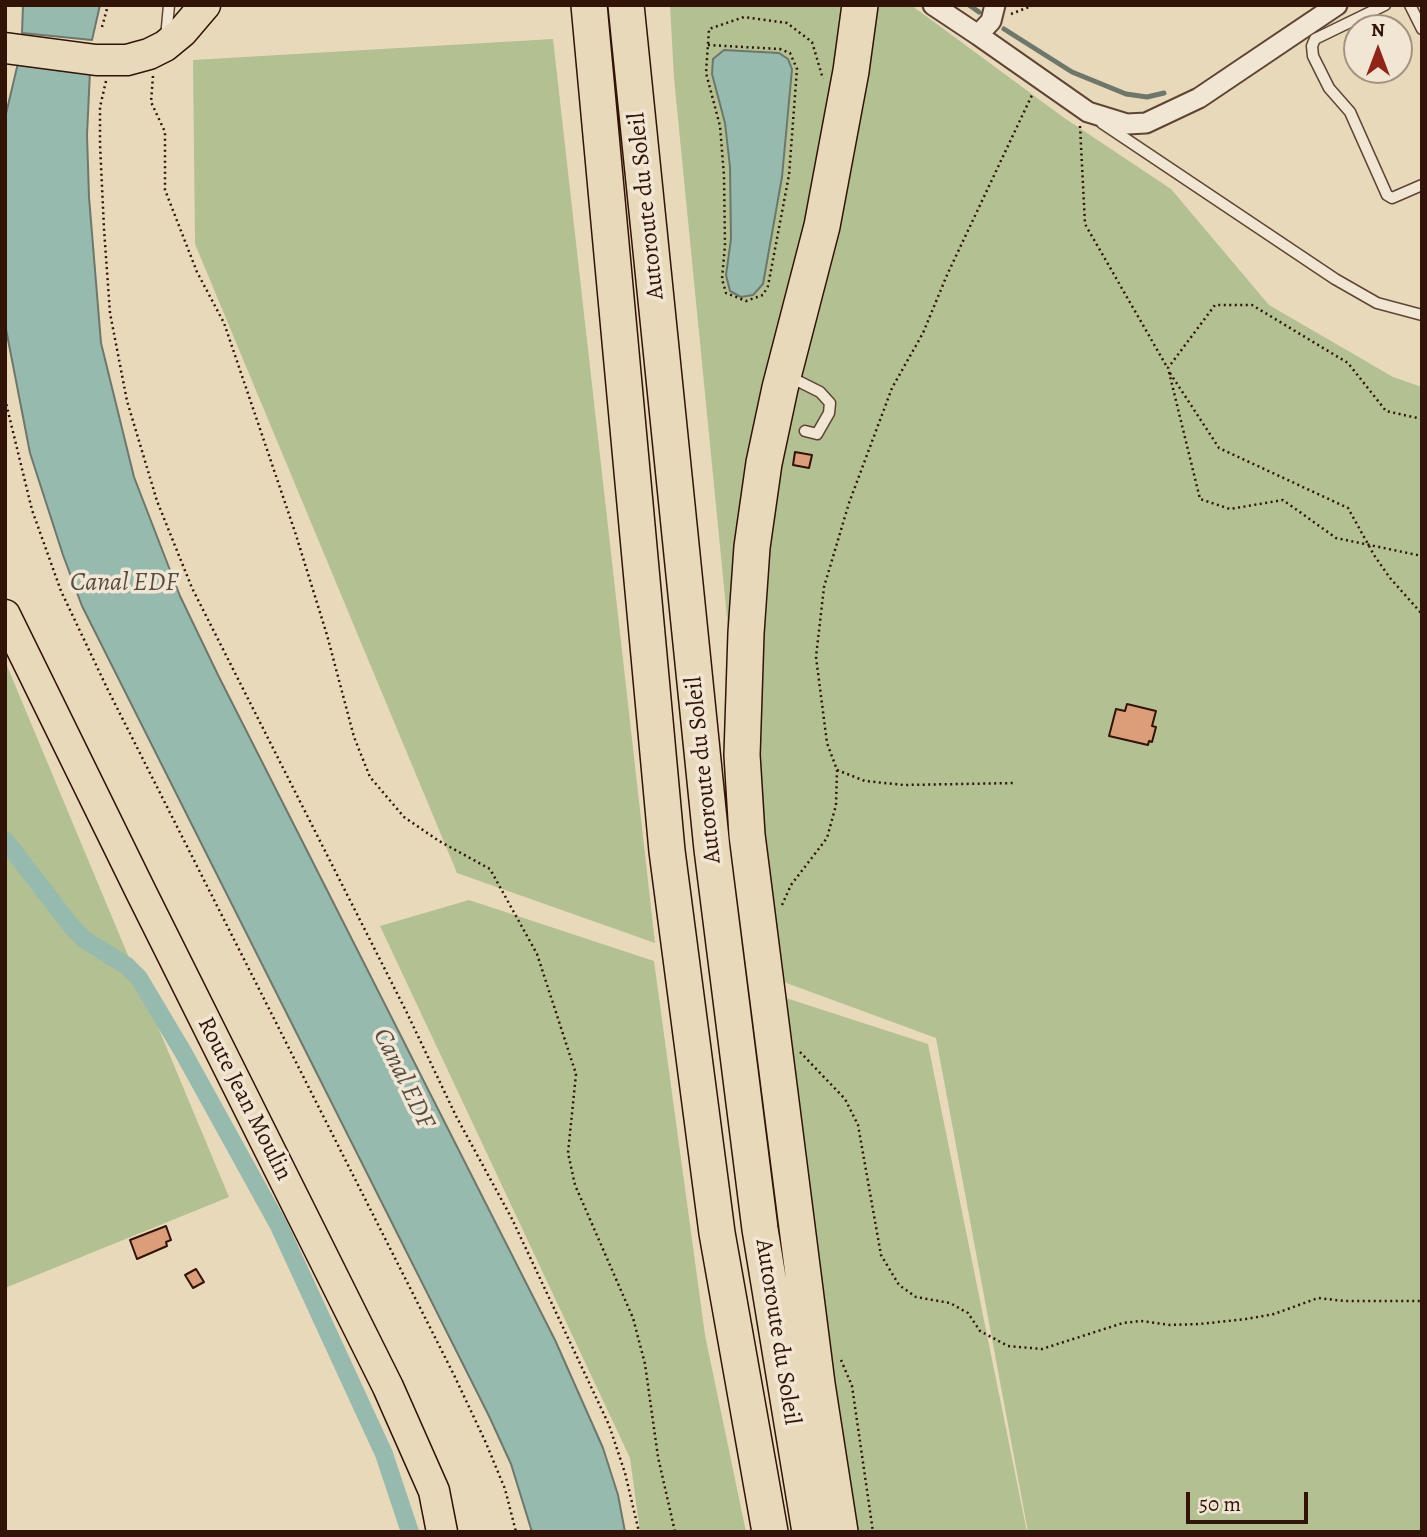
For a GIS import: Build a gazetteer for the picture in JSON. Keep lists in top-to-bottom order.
{
  "streets": {
    "highway": ["Autoroute du Soleil"],
    "main road": ["Route Jean Moulin"]
  },
  "water": ["Canal EDF"],
  "scale_bar": "50 m",
  "north": "top"
}
